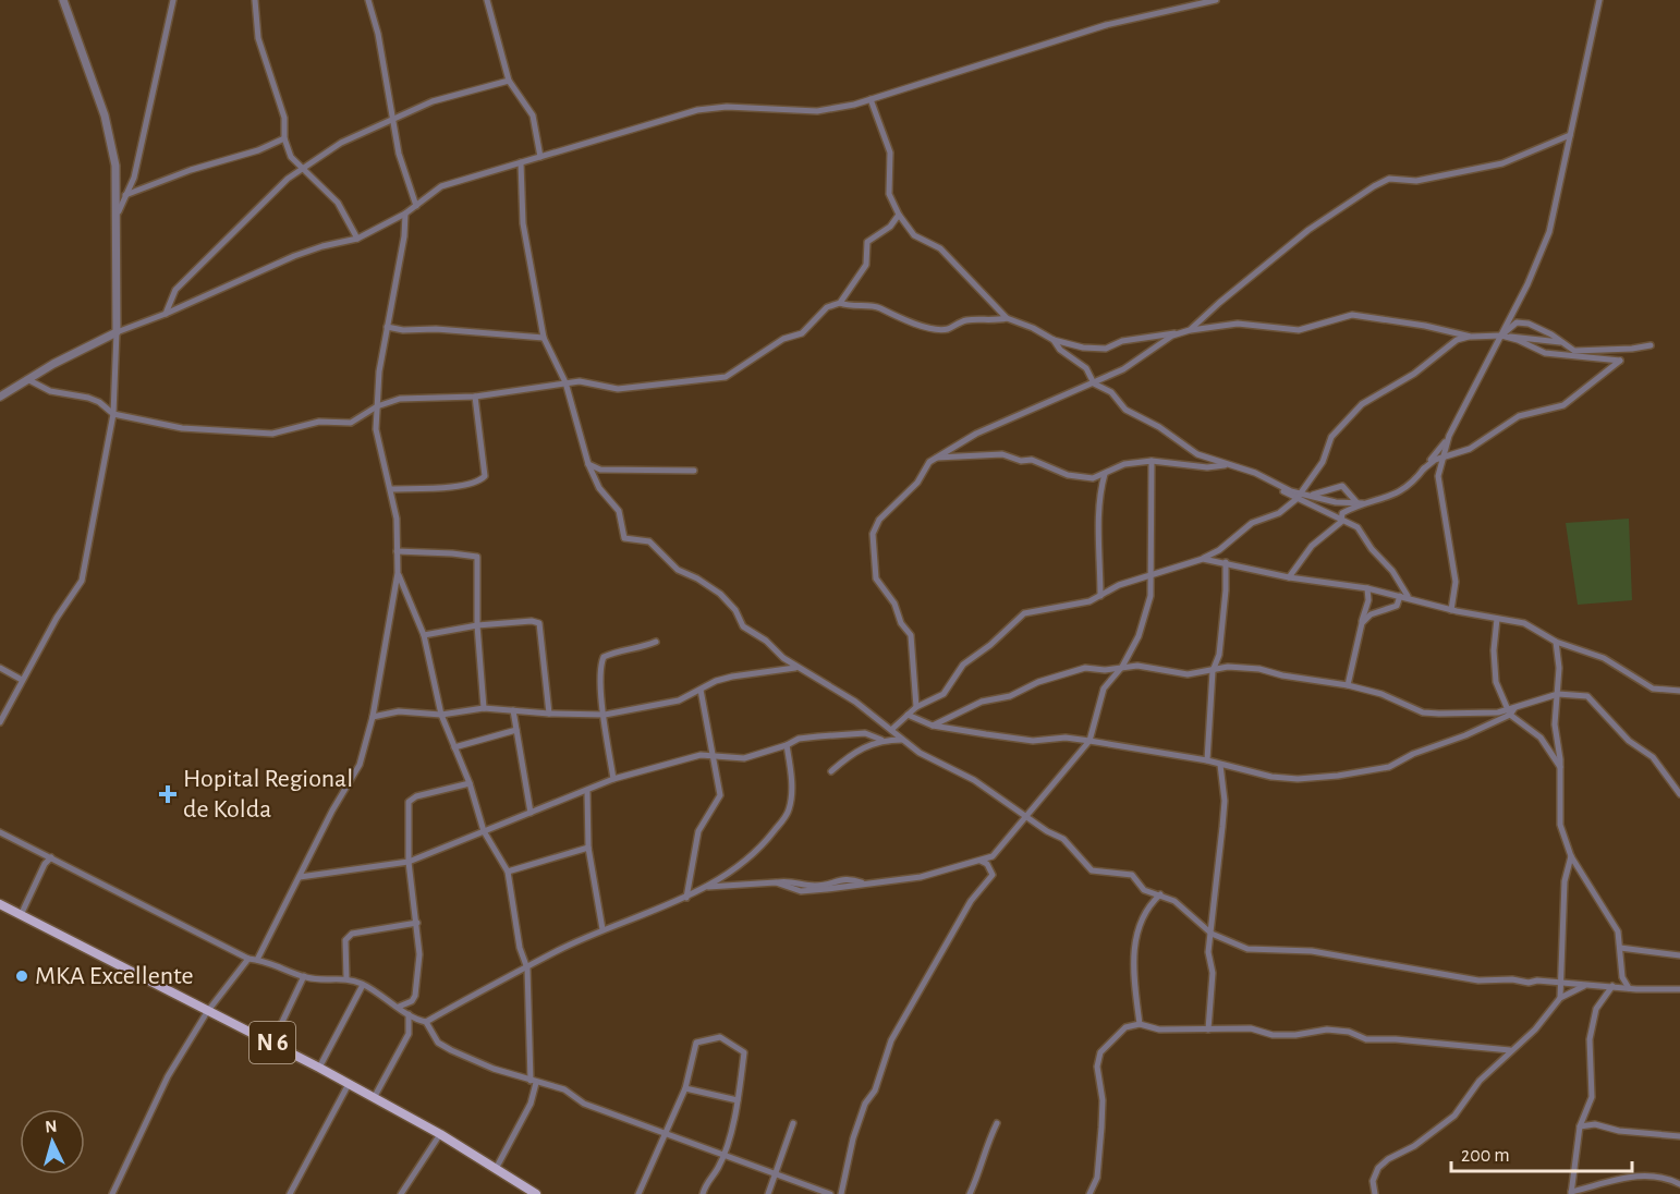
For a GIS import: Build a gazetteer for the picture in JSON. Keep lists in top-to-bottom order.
{
  "streets": {
    "main road": ["N 6"]
  },
  "places": {
    "health": ["Hopital Regional de Kolda"],
    "other": ["MKA Excellente"]
  },
  "scale_bar": "200 m",
  "north": "top"
}
